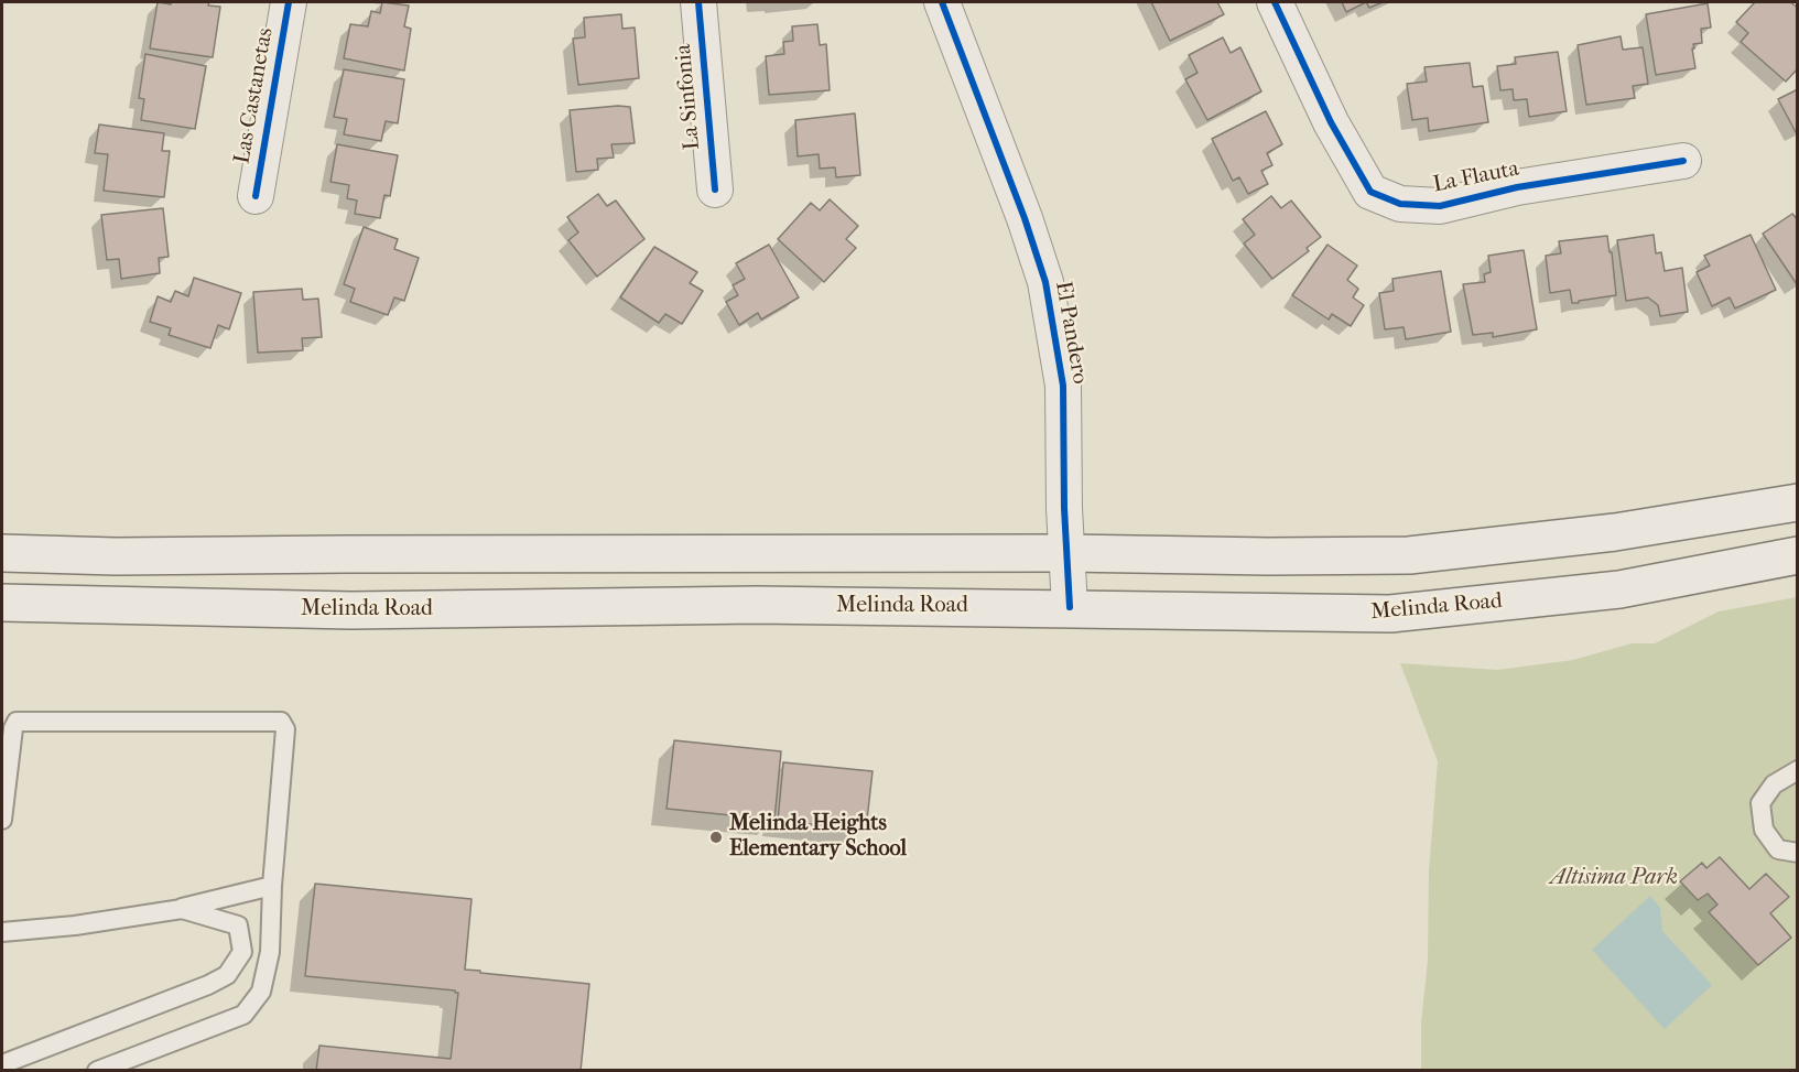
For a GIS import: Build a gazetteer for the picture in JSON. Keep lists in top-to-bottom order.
{
  "streets": {
    "main road": ["Melinda Road"],
    "street": [
      "Las Castanetas",
      "La Sinfonia",
      "La Flauta",
      "El Pandero"
    ]
  },
  "crossings": [
    ["El Pandero", "Melinda Road"]
  ],
  "parks": ["Altisima Park"],
  "places": ["Melinda Heights Elementary School"]
}
